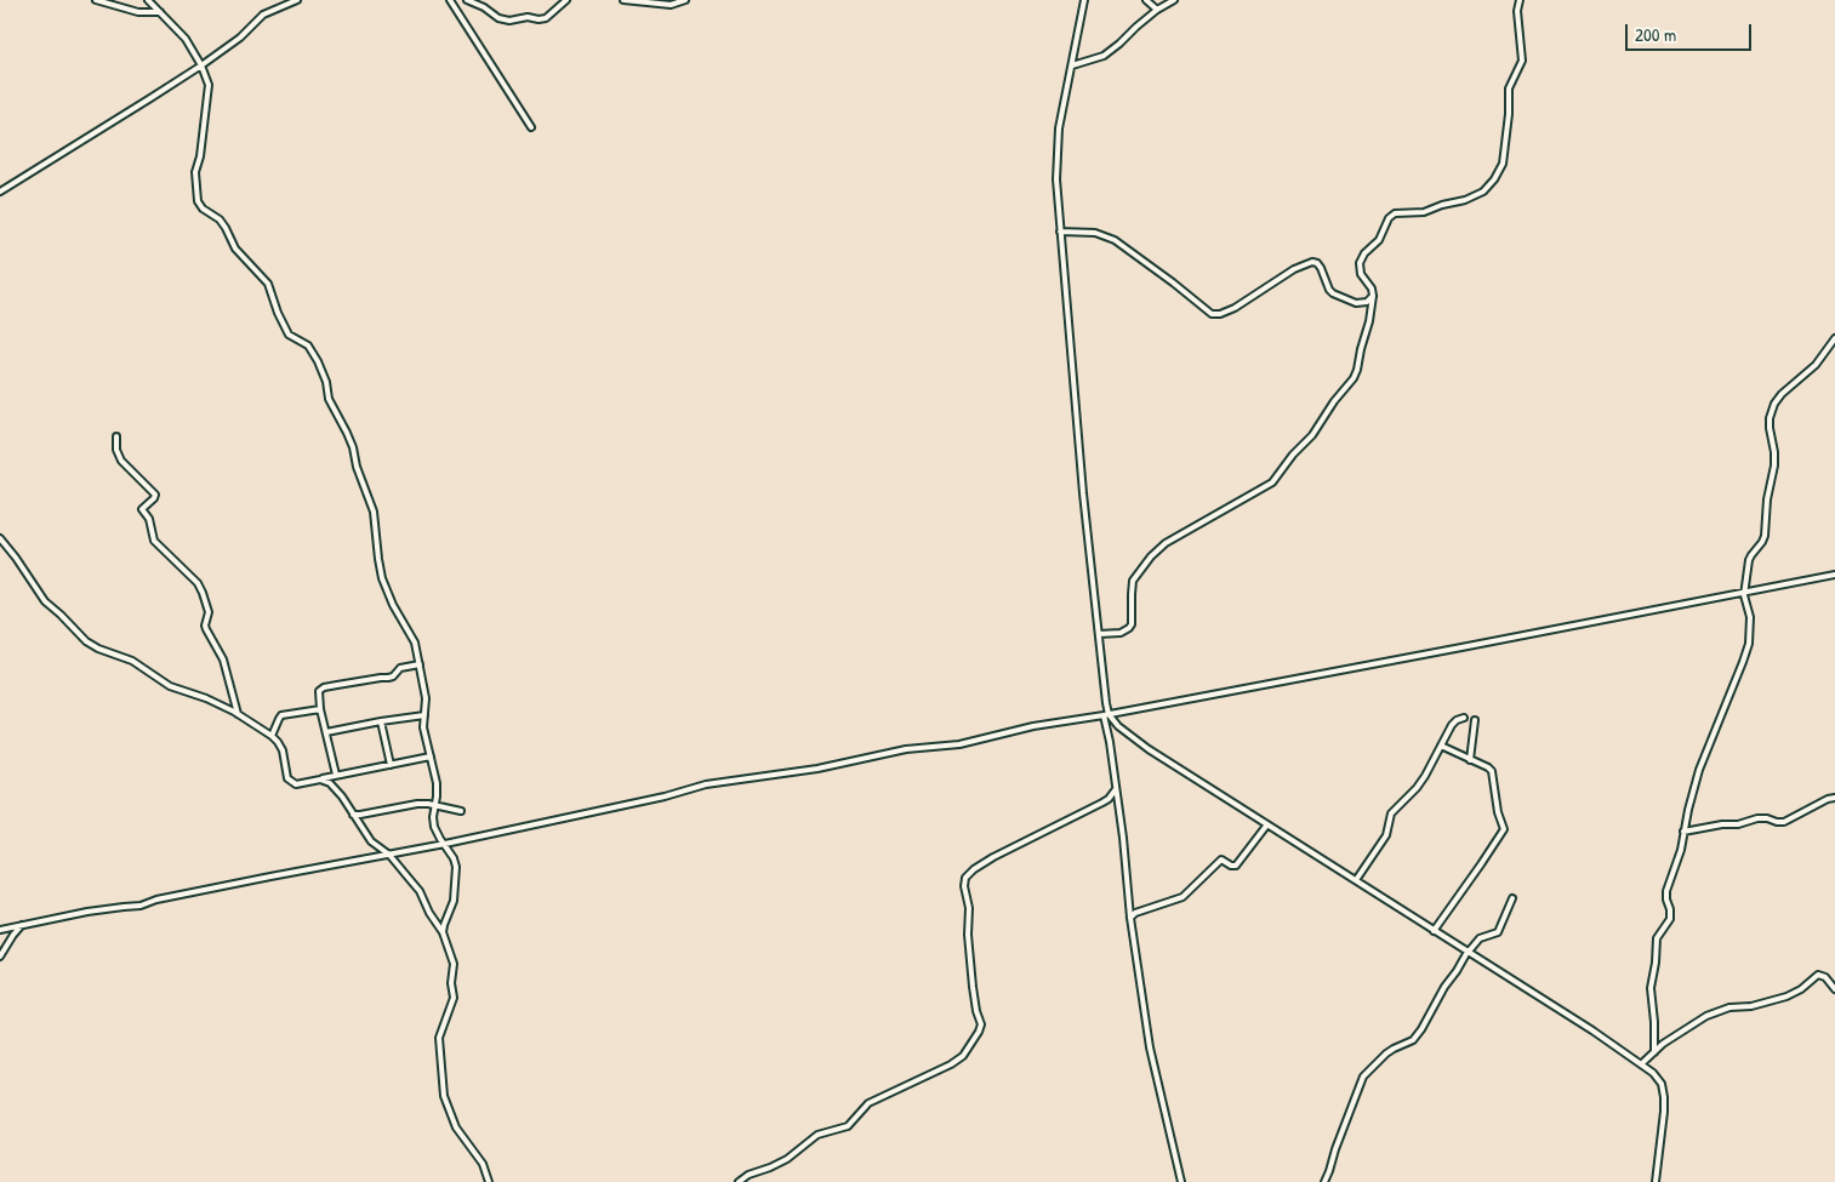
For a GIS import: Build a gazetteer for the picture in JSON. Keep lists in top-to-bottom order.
{
  "scale_bar": "200 m"
}
